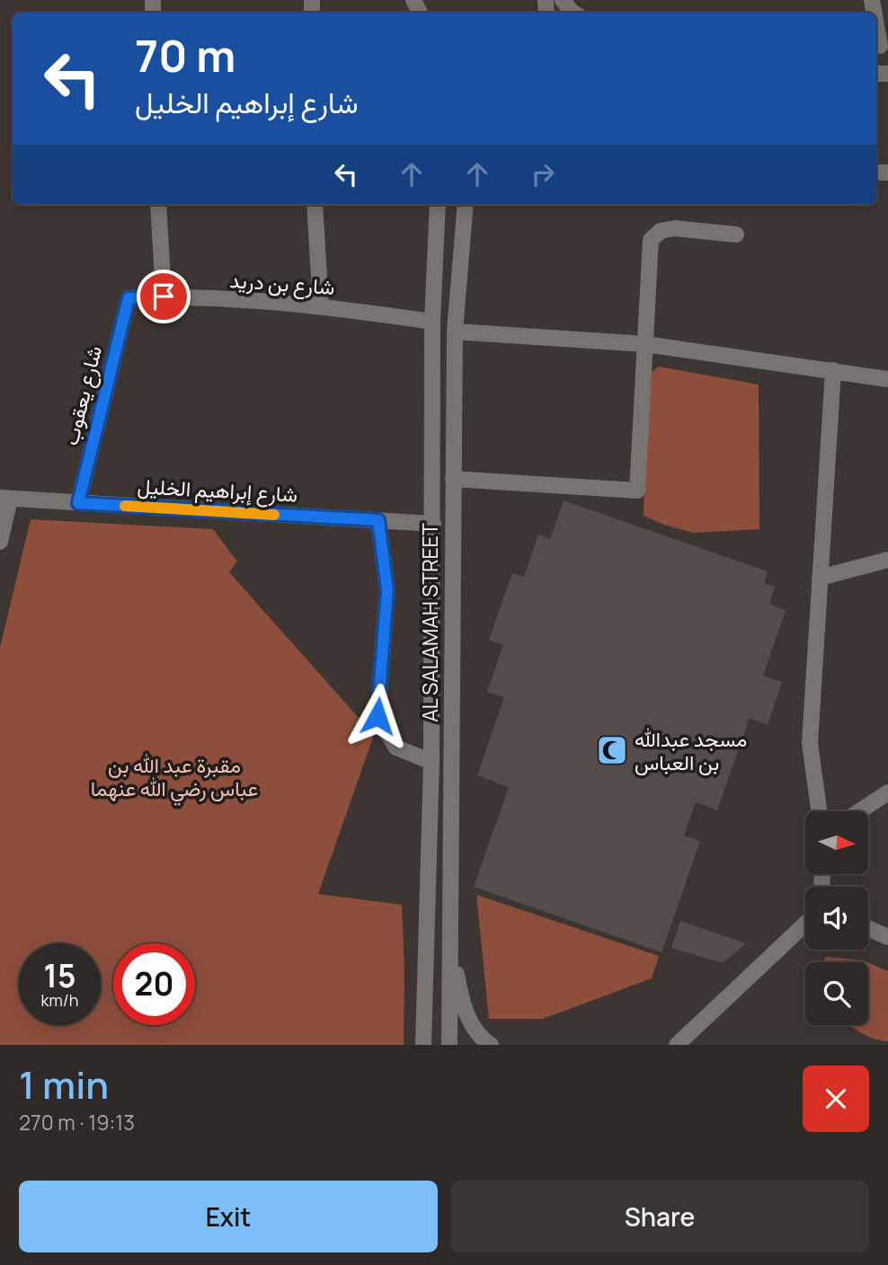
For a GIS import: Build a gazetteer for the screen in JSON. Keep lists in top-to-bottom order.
{
  "streets": {
    "street": [
      "شارع بن دريد",
      "شارع يعقوب",
      "شارع إبراهيم الخليل",
      "AL SALAMAH STREET"
    ]
  },
  "crossings": [
    ["شارع بن دريد", "شارع يعقوب"],
    ["شارع بن دريد", "AL SALAMAH STREET"],
    ["شارع يعقوب", "شارع إبراهيم الخليل"],
    ["شارع إبراهيم الخليل", "AL SALAMAH STREET"]
  ],
  "parks": ["مقبرة عبد الله بن عباس رضي الله عنهما"],
  "places": {
    "mosque": ["مسجد عبدالله بن العباس"]
  },
  "north": "right",
  "page": {
    "turn": ["70 m", "شارع إبراهيم الخليل"],
    "speed": "15 km/h",
    "limit": "20",
    "heading": ["1 min", "270 m · 19:13"],
    "buttons": ["Exit", "Share"]
  }
}
